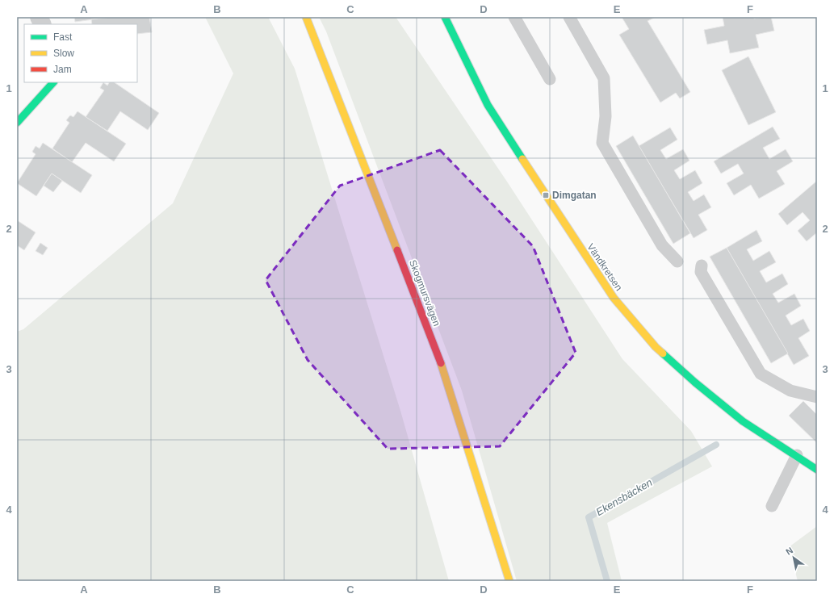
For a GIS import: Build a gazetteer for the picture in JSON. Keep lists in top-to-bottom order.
{
  "streets": {
    "street": ["Vändkretsen", "Skogmursvägen"]
  },
  "water": ["Ekensbäcken"],
  "places": {
    "transit": ["Dimgatan"]
  },
  "legend": ["Fast", "Slow", "Jam"],
  "north": "top left",
  "grid": {
    "columns": [
      "A",
      "B",
      "C",
      "D",
      "E",
      "F"
    ],
    "rows": [
      "1",
      "2",
      "3",
      "4"
    ]
  }
}
